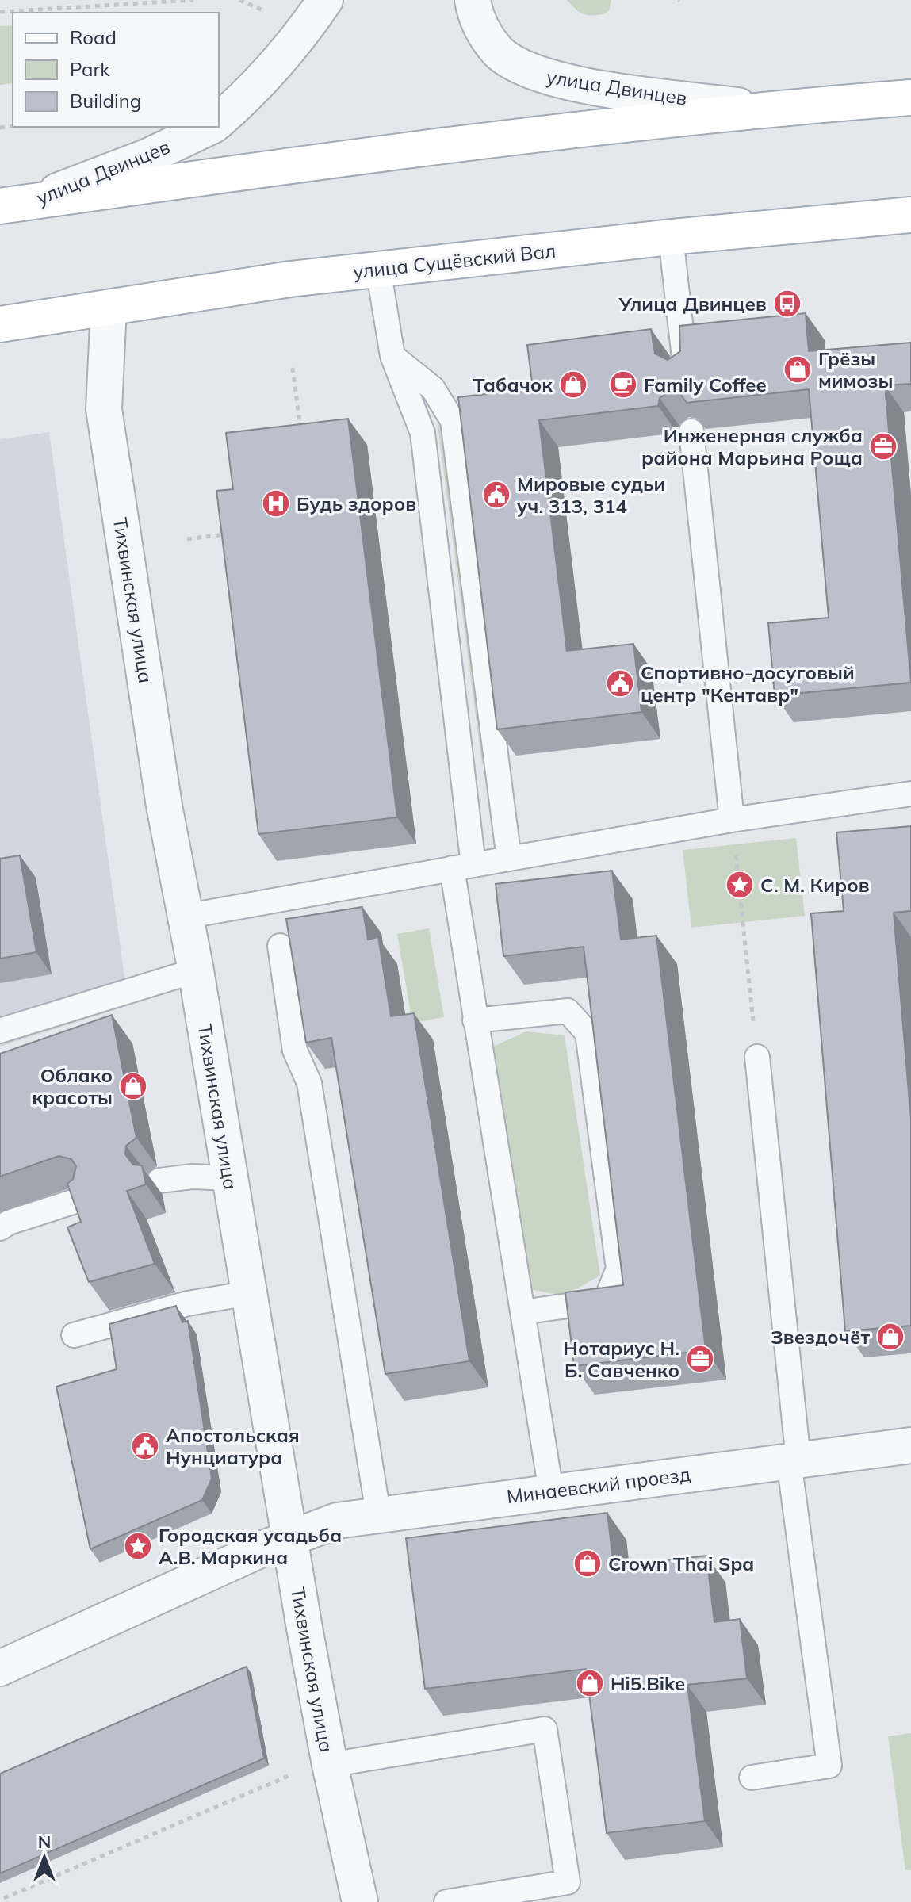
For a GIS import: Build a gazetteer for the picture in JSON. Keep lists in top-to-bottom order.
{
  "streets": {
    "main road": ["улица Сущёвский Вал"],
    "street": ["улица Двинцев", "Тихвинская улица", "Минаевский проезд"]
  },
  "crossings": [
    ["улица Сущёвский Вал", "Тихвинская улица"],
    ["Тихвинская улица", "Минаевский проезд"]
  ],
  "places": {
    "bus stop": ["Улица Двинцев"],
    "shop": [
      "Грёзы мимозы",
      "Табачок",
      "Облако красоты",
      "Звездочёт",
      "Crown Thai Spa",
      "Hi5.Bike"
    ],
    "cafe": ["Family Coffee"],
    "office": ["Инженерная служба района Марьина Роща", "Нотариус Н. Б. Савченко"],
    "public building": ["Мировые судьи уч. 313, 314", "Спортивно-досуговый центр \"Кентавр\"", "Апостольская Нунциатура"],
    "hospital": ["Будь здоров"],
    "place": ["С. М. Киров", "Городская усадьба А.В. Маркина"]
  },
  "legend": ["Road", "Park", "Building"],
  "north": "top"
}
